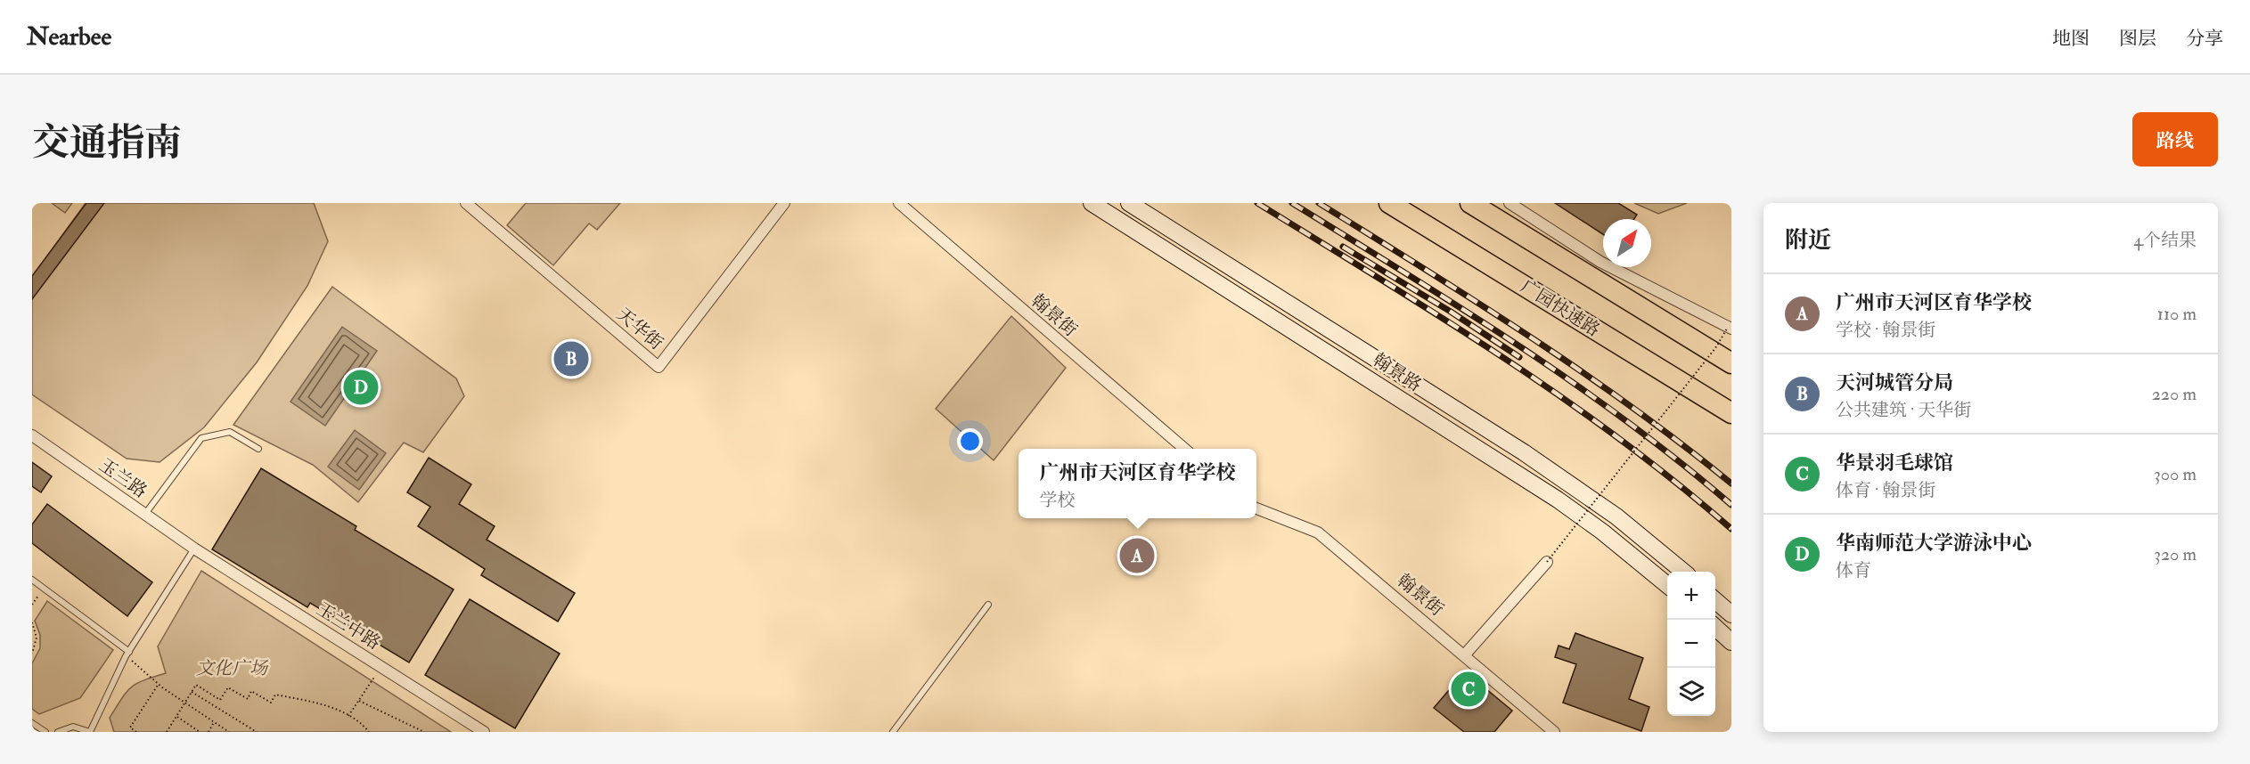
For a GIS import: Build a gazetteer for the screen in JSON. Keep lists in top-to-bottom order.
{
  "streets": {
    "highway": ["广园快速路"],
    "street": [
      "翰景街",
      "天华街",
      "翰景路",
      "玉兰路",
      "玉兰中路"
    ]
  },
  "crossings": [
    ["玉兰路", "玉兰中路"]
  ],
  "parks": ["文化广场"],
  "north": "top right",
  "page": {
    "header": "Nearbee",
    "nav": ["地图", "图层", "分享"],
    "title": "交通指南",
    "buttons": "路线",
    "heading": ["附近", "4个结果"],
    "list": [
      {
        "mark": "A",
        "name": "广州市天河区育华学校",
        "note": "学校 · 翰景街",
        "value": "110 m"
      },
      {
        "mark": "B",
        "name": "天河城管分局",
        "note": "公共建筑 · 天华街",
        "value": "220 m"
      },
      {
        "mark": "C",
        "name": "华景羽毛球馆",
        "note": "体育 · 翰景街",
        "value": "300 m"
      },
      {
        "mark": "D",
        "name": "华南师范大学游泳中心",
        "note": "体育",
        "value": "320 m"
      }
    ],
    "pins": [
      "B",
      "D",
      "A",
      "C"
    ],
    "popup": ["广州市天河区育华学校", "学校"],
    "map_buttons": ["+", "−"]
  }
}
